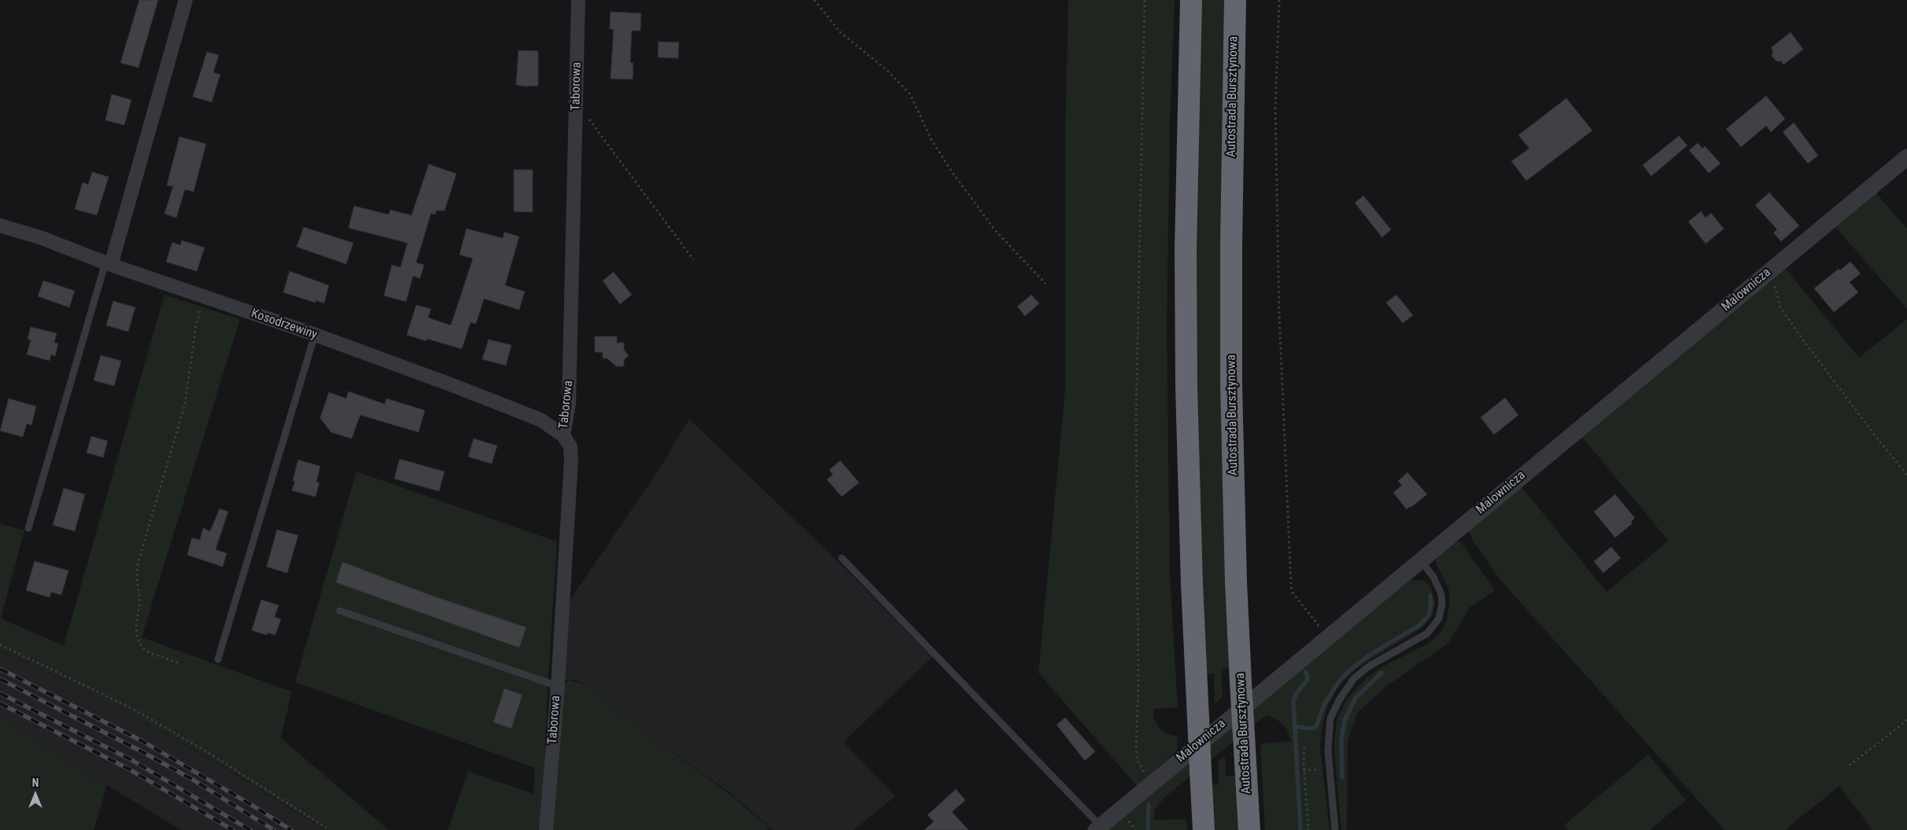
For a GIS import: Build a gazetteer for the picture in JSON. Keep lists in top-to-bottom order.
{
  "streets": {
    "highway": ["Autostrada Bursztynowa"],
    "street": ["Taborowa", "Malownicza", "Kosodrzewiny"]
  },
  "crossings": [
    ["Taborowa", "Kosodrzewiny"]
  ],
  "north": "top"
}
